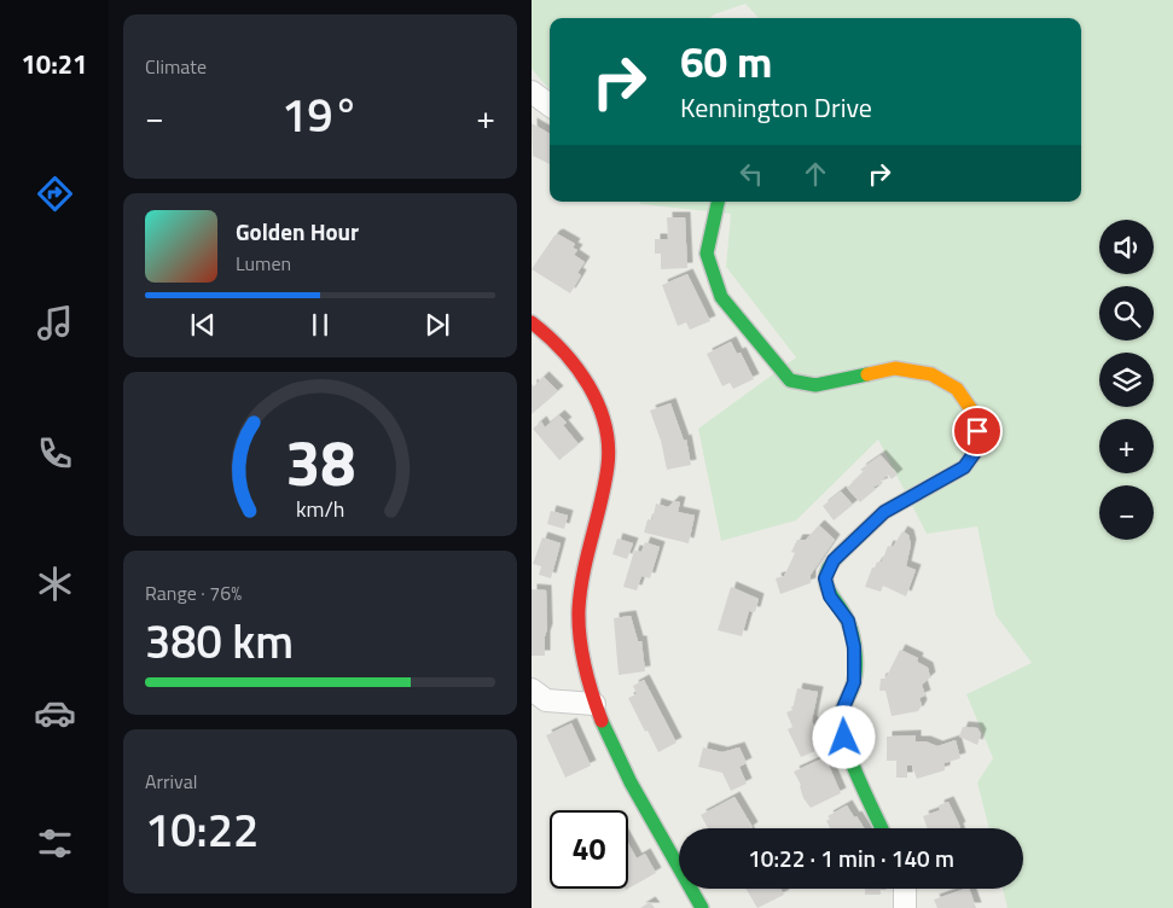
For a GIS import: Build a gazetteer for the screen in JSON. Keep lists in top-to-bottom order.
{
  "page": {
    "tabs": "10:21",
    "tile": [
      "Climate",
      ["Range · 76%", "380 km"],
      ["Arrival", "10:22"]
    ],
    "turn": ["60 m", "Kennington Drive"],
    "heat": ["−", "19°", "+"],
    "song": ["Golden Hour", "Lumen"],
    "map_buttons": ["+", "−"],
    "limit": "40",
    "trip": "10:22 · 1 min · 140 m",
    "gauge": ["38", "km/h"]
  }
}
